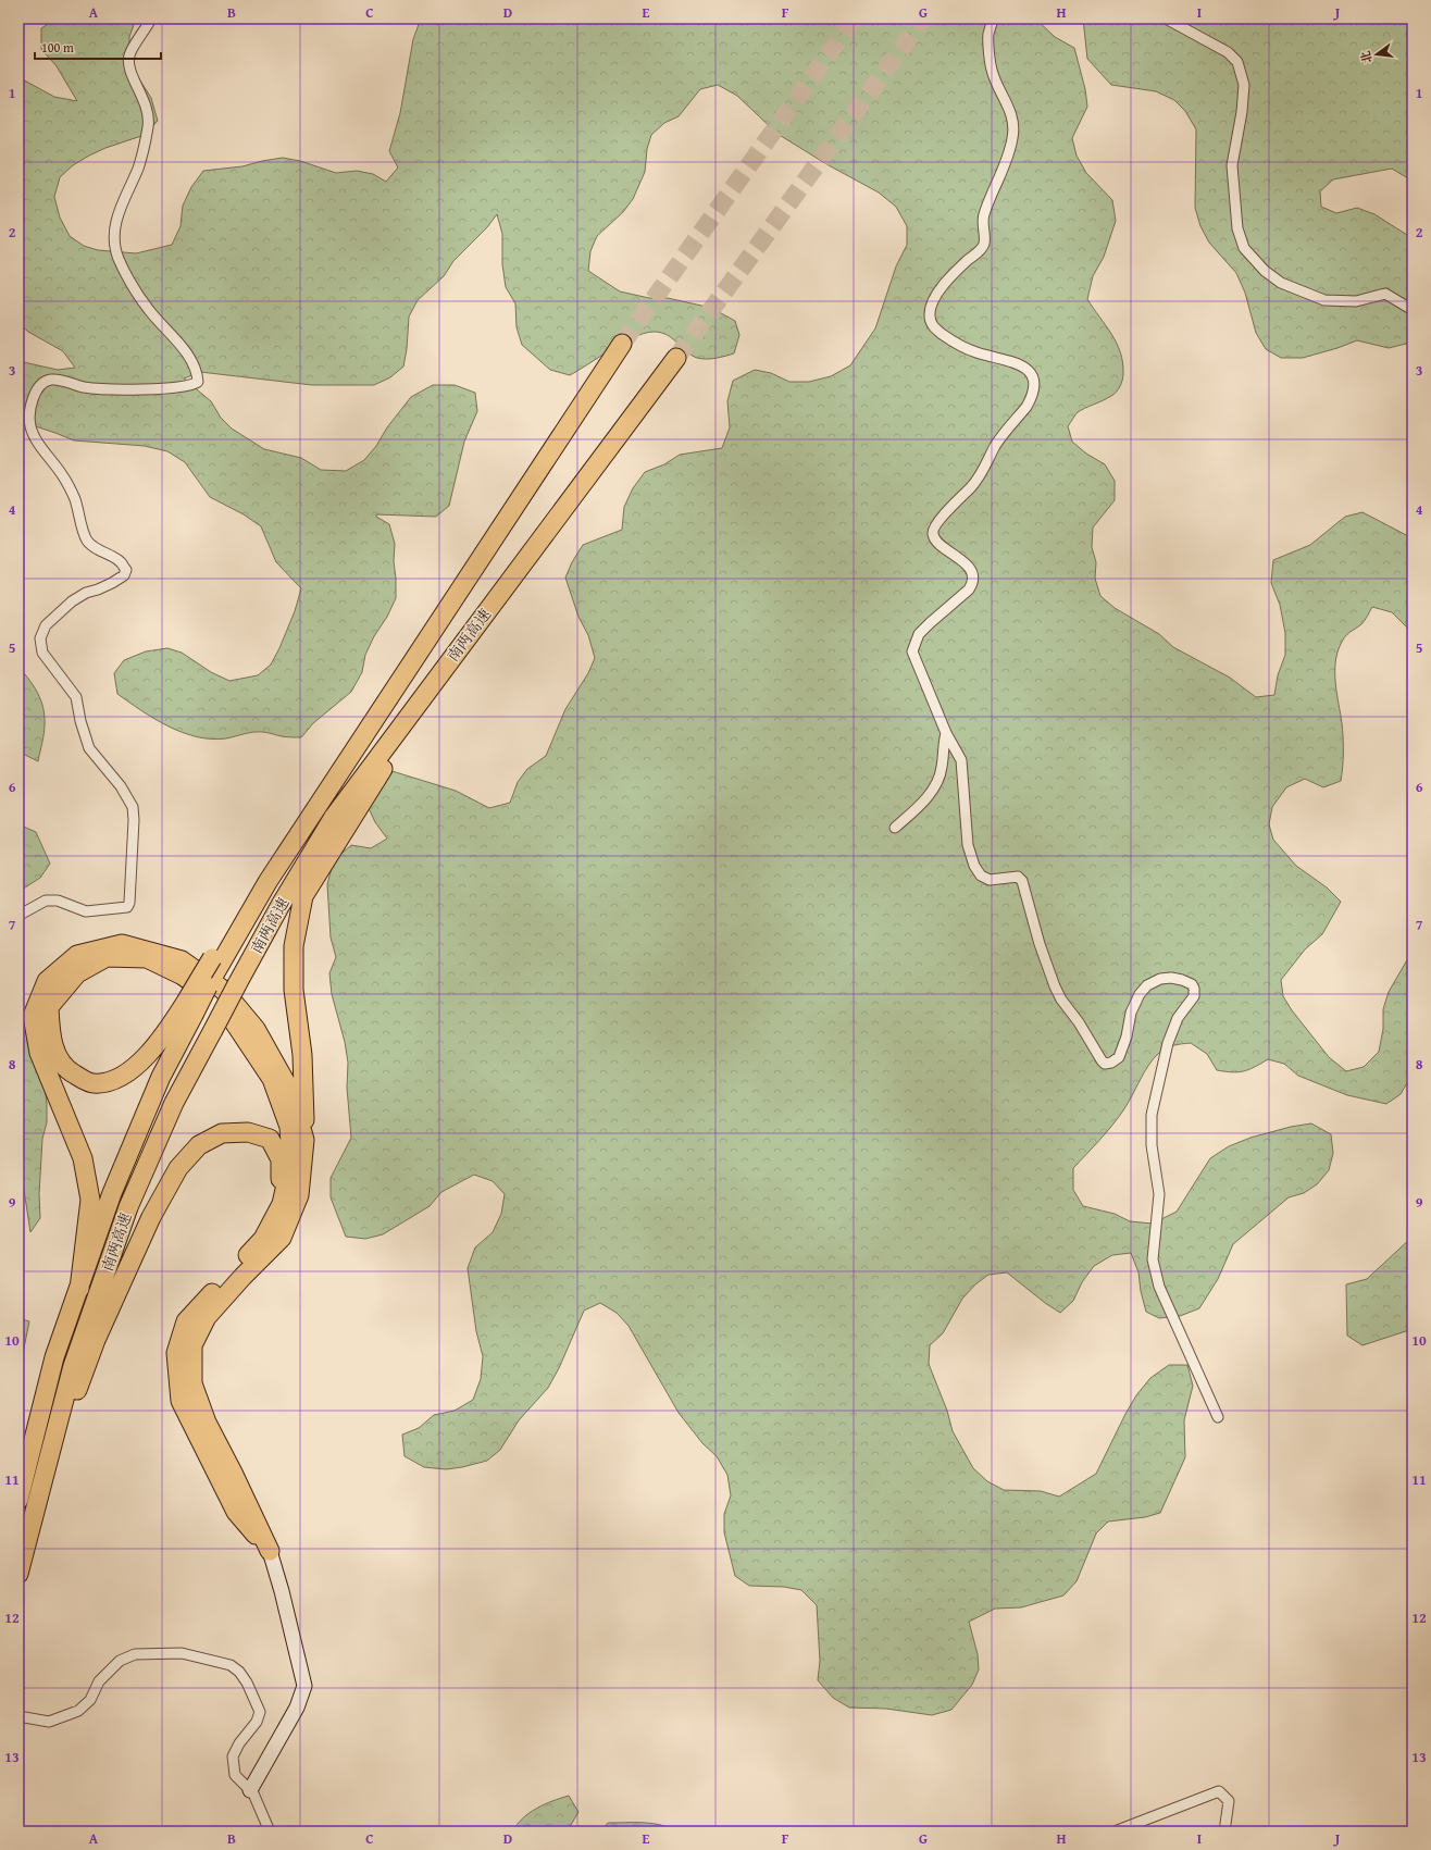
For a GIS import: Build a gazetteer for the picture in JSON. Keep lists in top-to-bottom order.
{
  "streets": {
    "highway": ["南两高速"]
  },
  "scale_bar": "100 m",
  "north": "left",
  "grid": {
    "columns": [
      "A",
      "B",
      "C",
      "D",
      "E",
      "F",
      "G",
      "H",
      "I",
      "J"
    ],
    "rows": [
      "1",
      "2",
      "3",
      "4",
      "5",
      "6",
      "7",
      "8",
      "9",
      "10",
      "11",
      "12",
      "13"
    ]
  }
}
